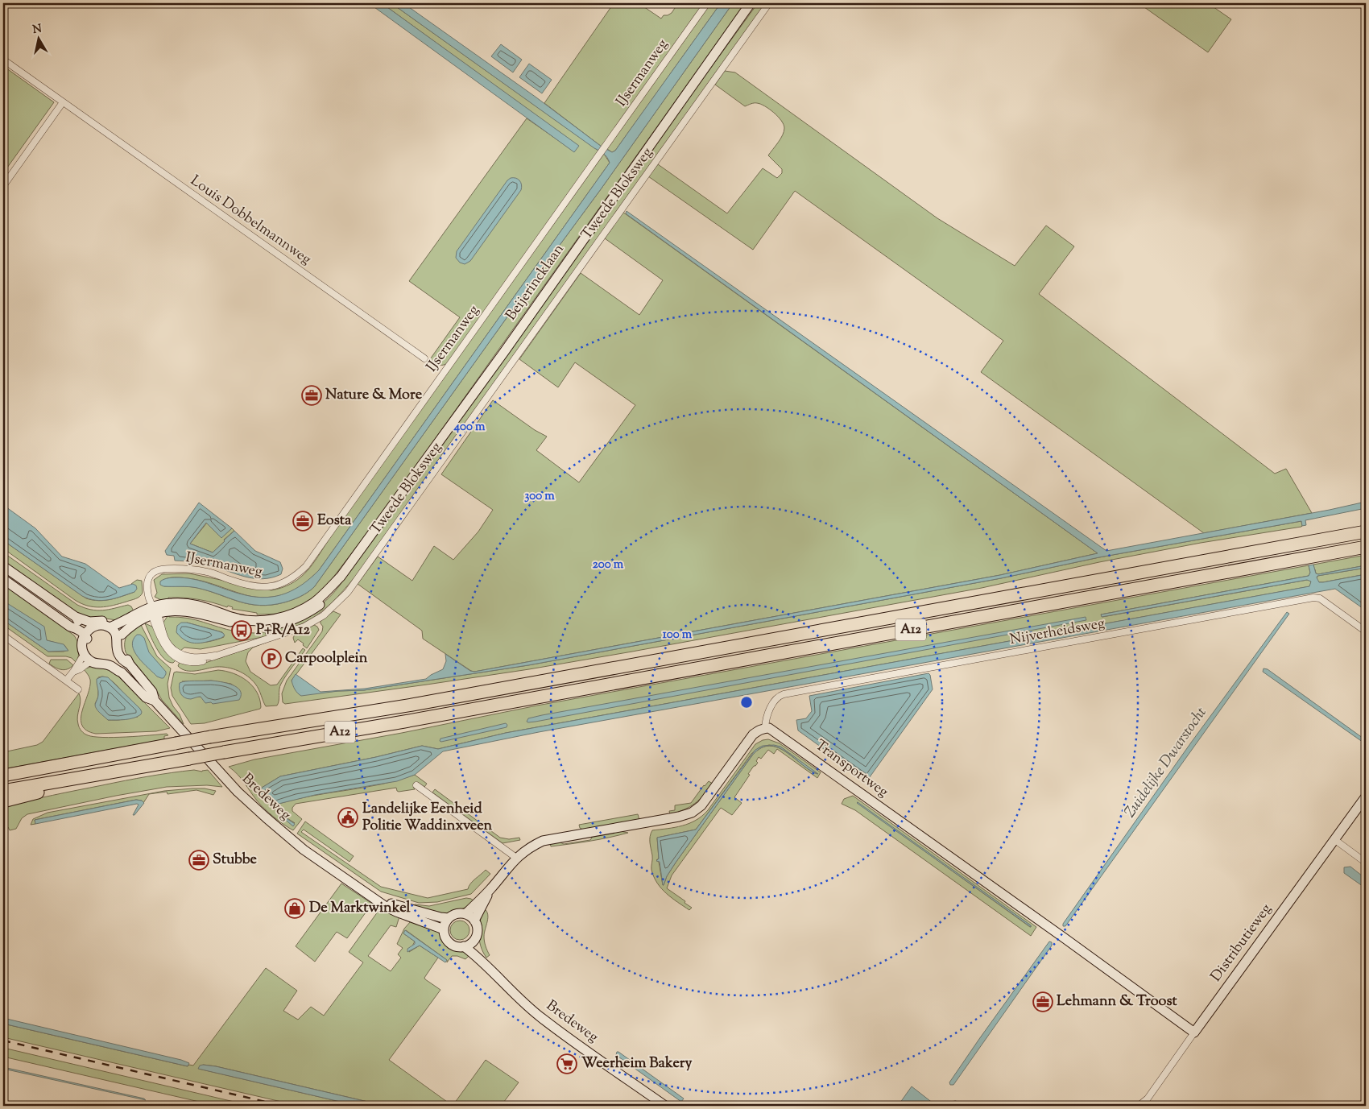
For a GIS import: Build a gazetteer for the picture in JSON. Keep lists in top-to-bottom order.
{
  "streets": {
    "highway": ["A12"],
    "street": [
      "IJsermanweg",
      "Tweede Bloksweg",
      "Louis Dobbelmannweg",
      "Beijerincklaan",
      "Nijverheidsweg",
      "Transportweg",
      "Bredeweg",
      "Distributieweg"
    ]
  },
  "crossings": [
    ["IJsermanweg", "Tweede Bloksweg"],
    ["IJsermanweg", "Beijerincklaan"],
    ["Tweede Bloksweg", "Beijerincklaan"],
    ["Beijerincklaan", "Bredeweg"],
    ["Nijverheidsweg", "Transportweg"],
    ["Transportweg", "Distributieweg"]
  ],
  "water": ["Zuidelijke Dwarstocht"],
  "places": {
    "office": [
      "Nature & More",
      "Eosta",
      "Stubbe",
      "Lehmann & Troost"
    ],
    "bus stop": ["P+R/A12"],
    "parking": ["Carpoolplein"],
    "public building": ["Landelijke Eenheid Politie Waddinxveen"],
    "shop": ["De Marktwinkel"],
    "supermarket": ["Weerheim Bakery"]
  },
  "north": "top",
  "rings": [
    "400 m",
    "300 m",
    "200 m",
    "100 m"
  ]
}
